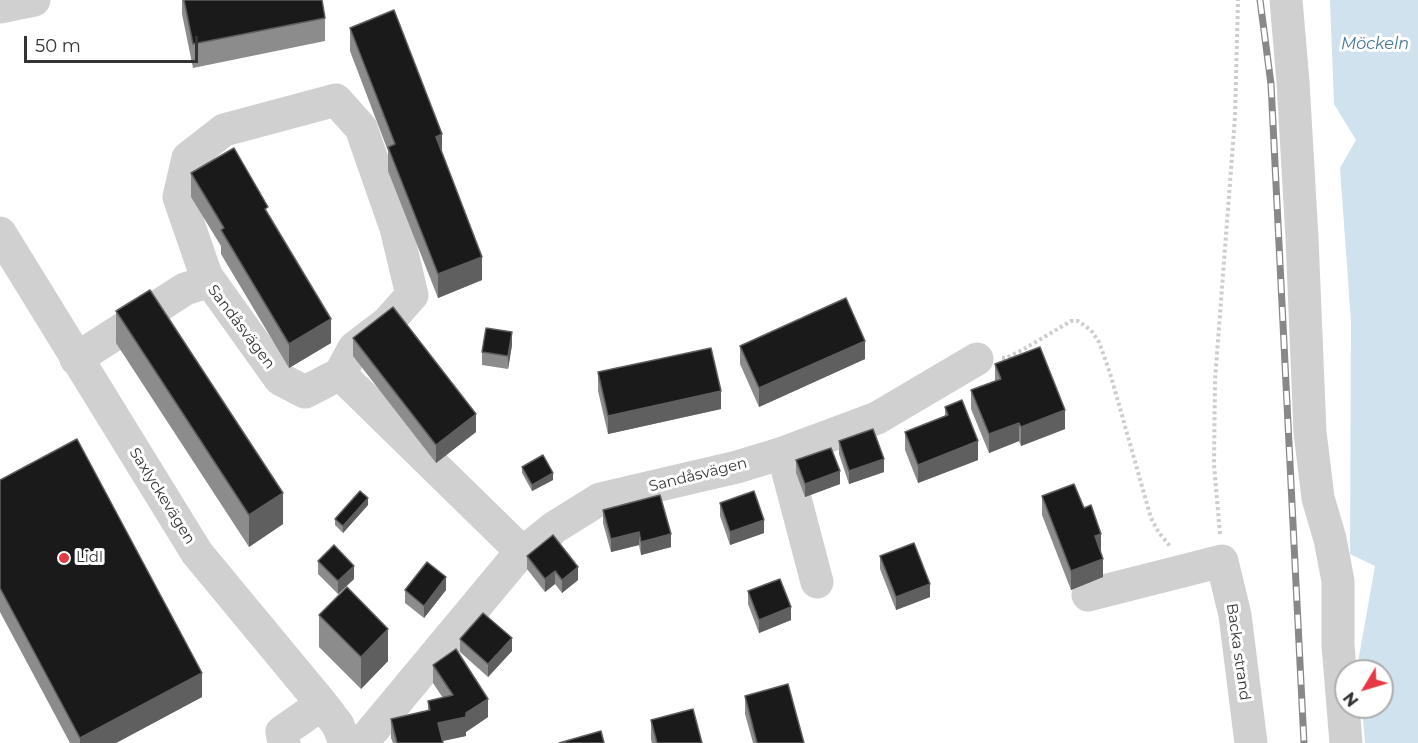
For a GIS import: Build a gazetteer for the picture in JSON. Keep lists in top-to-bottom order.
{
  "streets": {
    "street": ["Sandåsvägen", "Saxlyckevägen", "Backa strand"]
  },
  "crossings": [
    ["Sandåsvägen", "Saxlyckevägen"]
  ],
  "water": ["Möckeln"],
  "places": ["Lidl"],
  "scale_bar": "50 m",
  "north": "bottom left"
}
